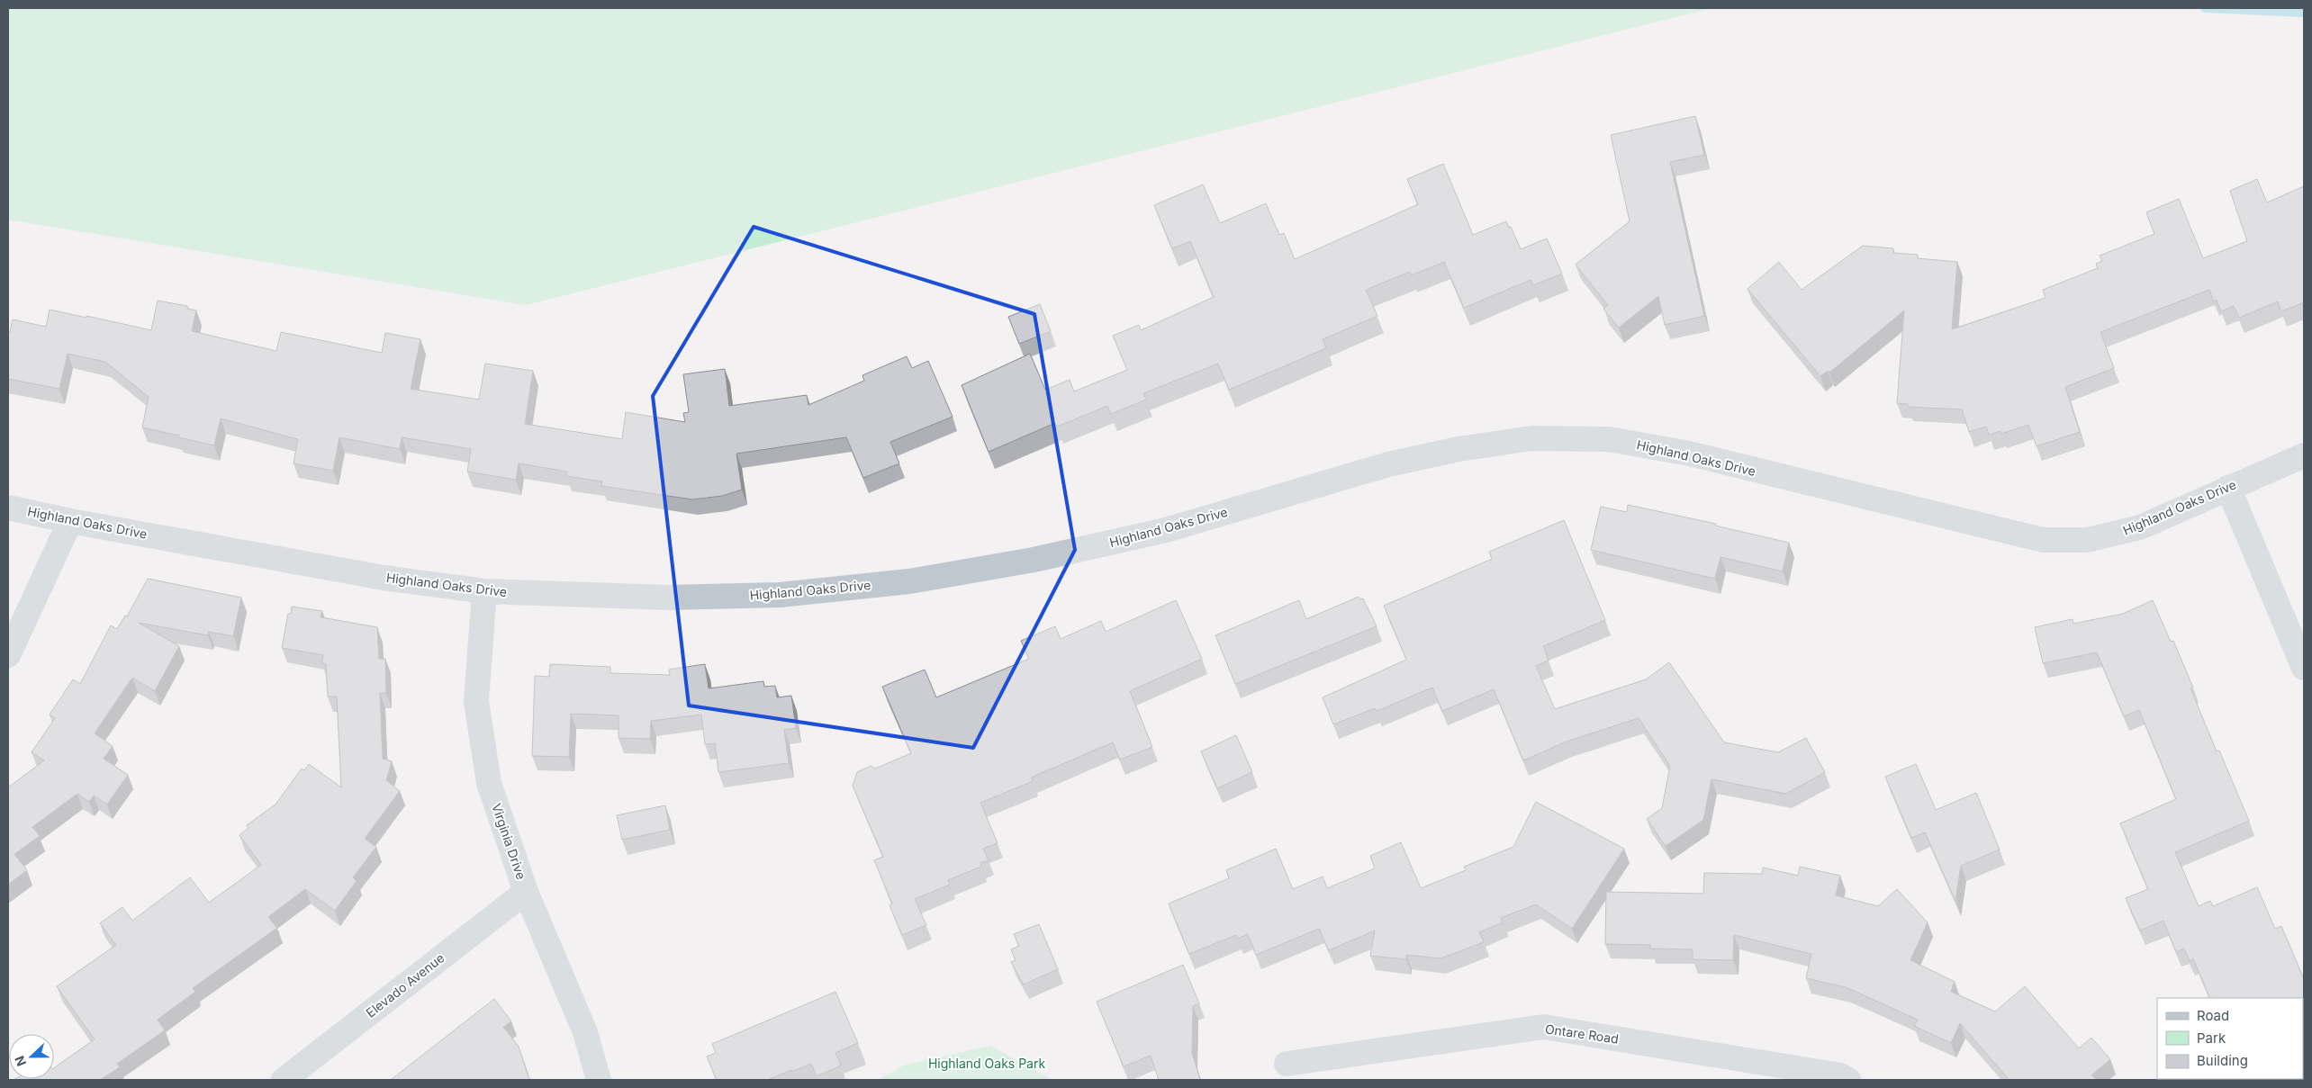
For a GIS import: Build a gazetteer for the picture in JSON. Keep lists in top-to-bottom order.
{
  "streets": {
    "street": [
      "Highland Oaks Drive",
      "Virginia Drive",
      "Elevado Avenue",
      "Ontare Road"
    ]
  },
  "crossings": [
    ["Highland Oaks Drive", "Virginia Drive"],
    ["Virginia Drive", "Elevado Avenue"]
  ],
  "parks": ["Highland Oaks Park"],
  "legend": ["Road", "Park", "Building"],
  "north": "left"
}
